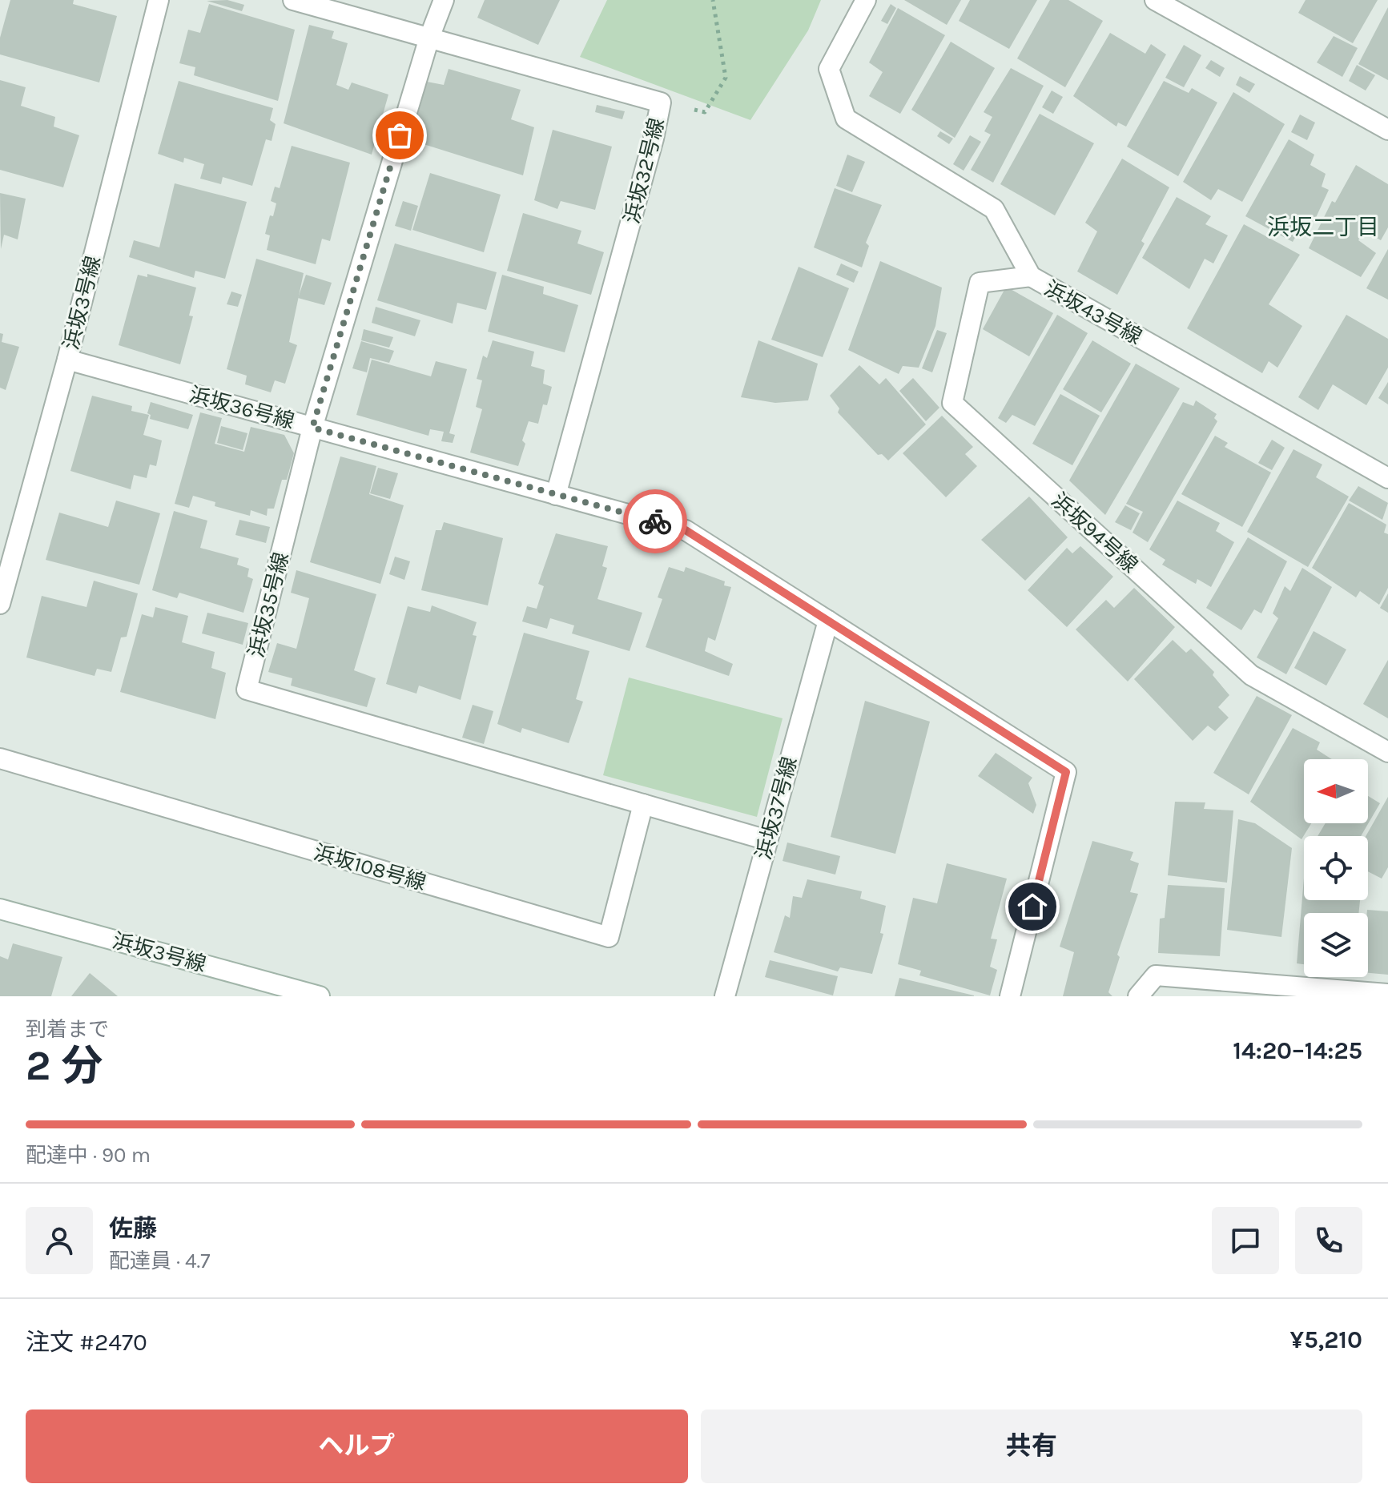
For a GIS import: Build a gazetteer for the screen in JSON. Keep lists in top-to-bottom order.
{
  "streets": {
    "street": [
      "浜坂32号線",
      "浜坂3号線",
      "浜坂43号線",
      "浜坂36号線",
      "浜坂94号線",
      "浜坂35号線",
      "浜坂37号線",
      "浜坂108号線"
    ]
  },
  "crossings": [
    ["浜坂32号線", "浜坂36号線"],
    ["浜坂32号線", "浜坂35号線"],
    ["浜坂3号線", "浜坂36号線"],
    ["浜坂43号線", "浜坂94号線"],
    ["浜坂36号線", "浜坂35号線"],
    ["浜坂36号線", "浜坂37号線"],
    ["浜坂35号線", "浜坂37号線"],
    ["浜坂35号線", "浜坂108号線"]
  ],
  "districts": ["浜坂二丁目"],
  "north": "left",
  "page": {
    "heading": ["2 分", "到着まで", "14:20–14:25"],
    "panel": [
      "佐藤",
      "配達員 · 4.7",
      "注文 #2470",
      "¥5,210"
    ],
    "bar": "配達中 · 90 m",
    "buttons": ["ヘルプ", "共有"]
  }
}
